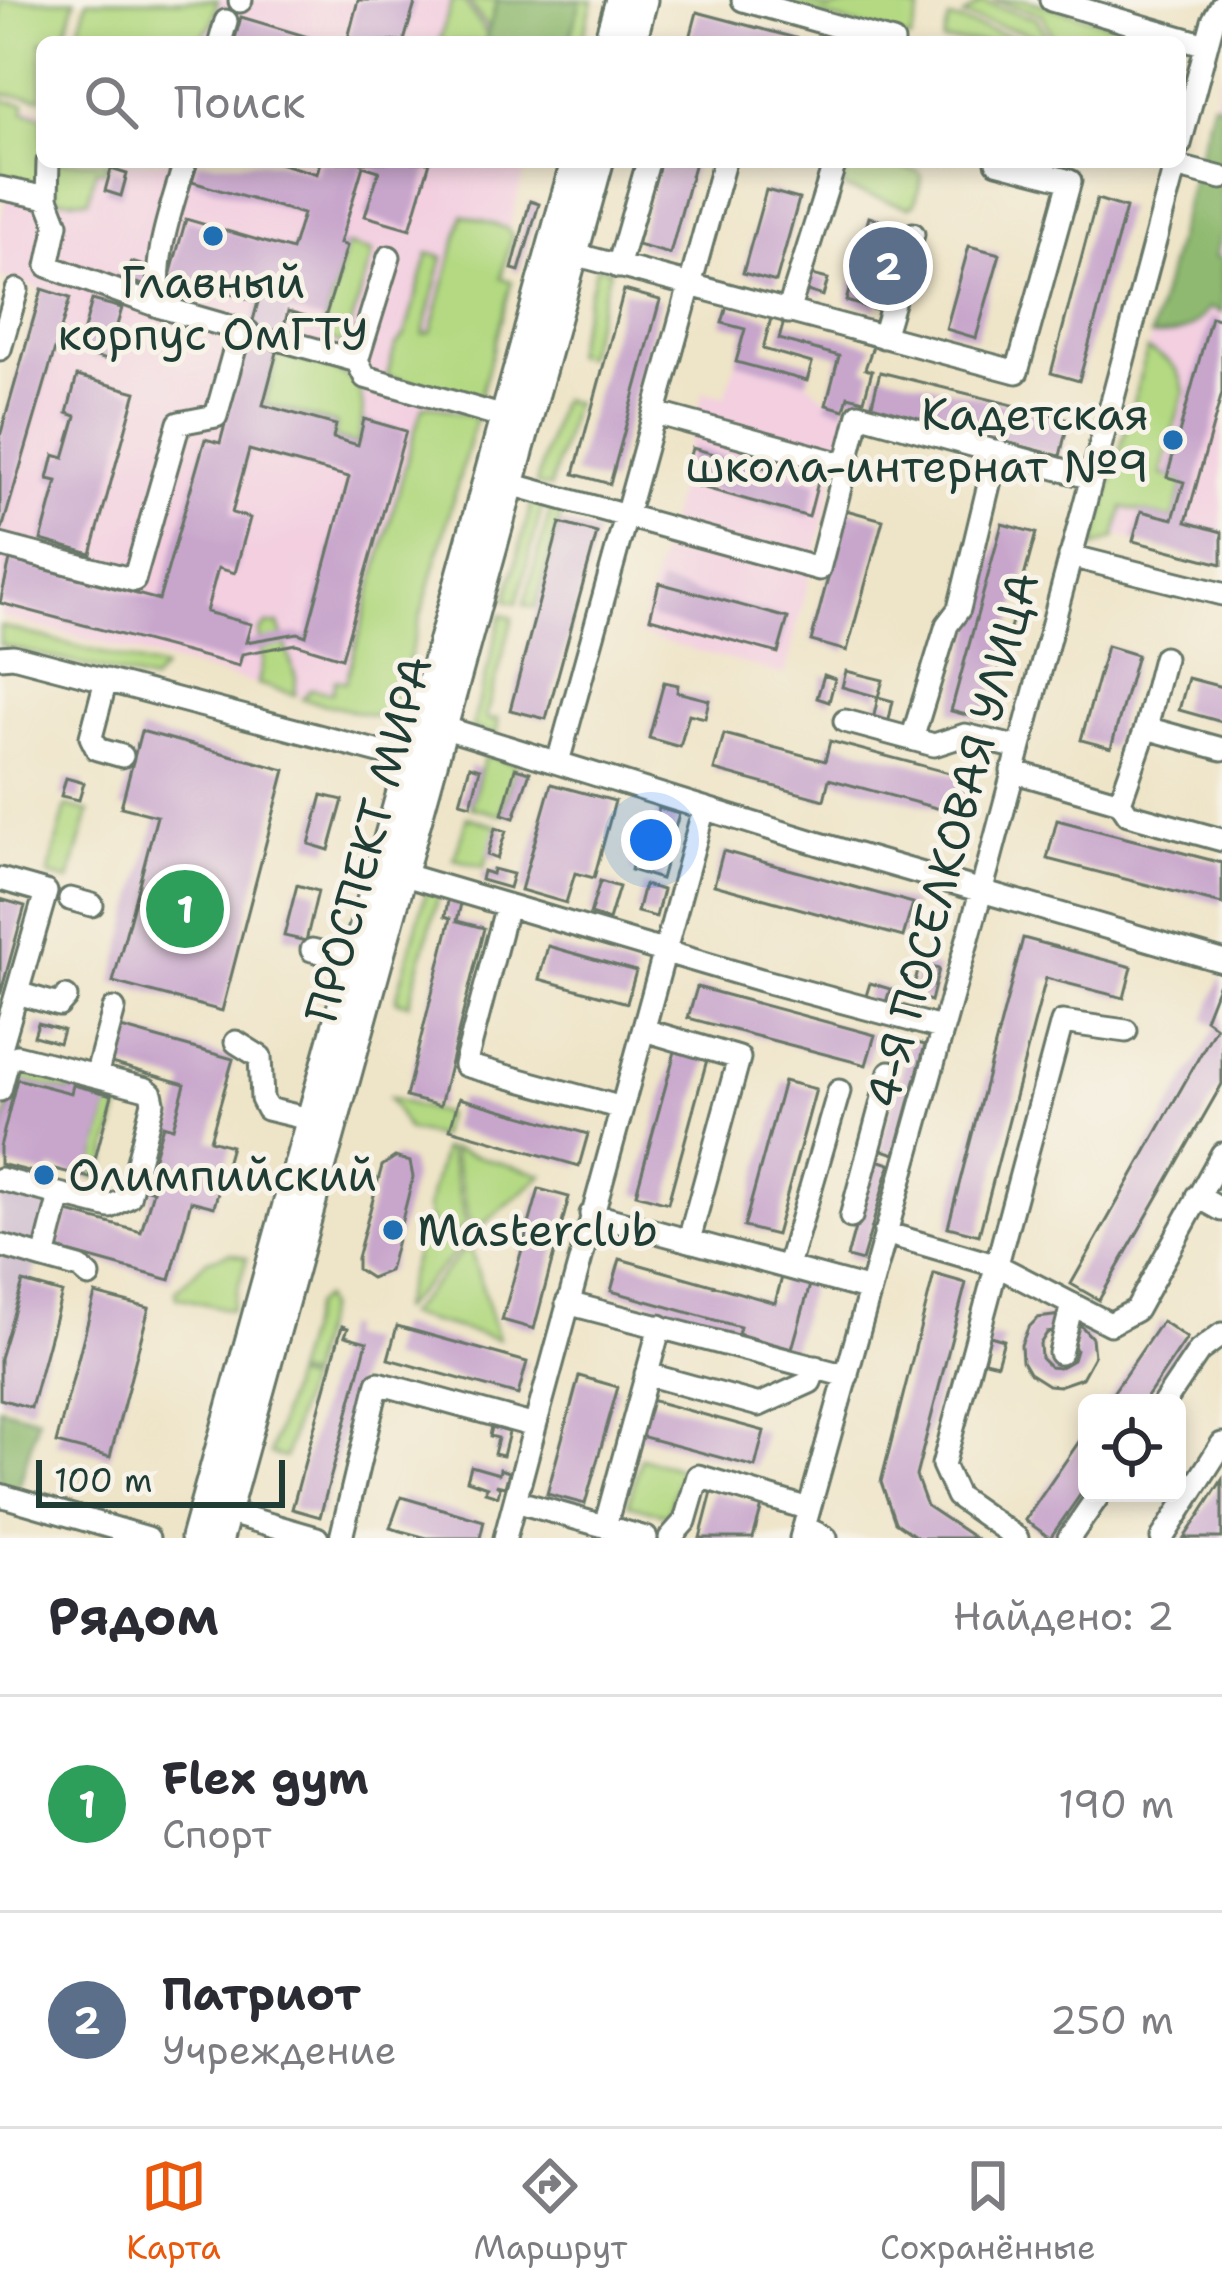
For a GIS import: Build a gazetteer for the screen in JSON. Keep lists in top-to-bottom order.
{
  "streets": {
    "main road": ["ПРОСПЕКТ МИРА"],
    "street": ["4-Я ПОСЕЛКОВАЯ УЛИЦА"]
  },
  "places": [
    "Главный корпус ОмГТУ",
    "Кадетская школа-интернат №9",
    "Олимпийский",
    "Masterclub"
  ],
  "scale_bar": "100 m",
  "page": {
    "search": "Поиск",
    "pins": ["2", "1"],
    "scale": "100 m",
    "heading": ["Рядом", "Найдено: 2"],
    "list": [
      {
        "mark": "1",
        "name": "Flex gym",
        "note": "Спорт",
        "value": "190 m"
      },
      {
        "mark": "2",
        "name": "Патриот",
        "note": "Учреждение",
        "value": "250 m"
      }
    ],
    "nav": ["Карта", "Маршрут", "Сохранённые"]
  }
}
